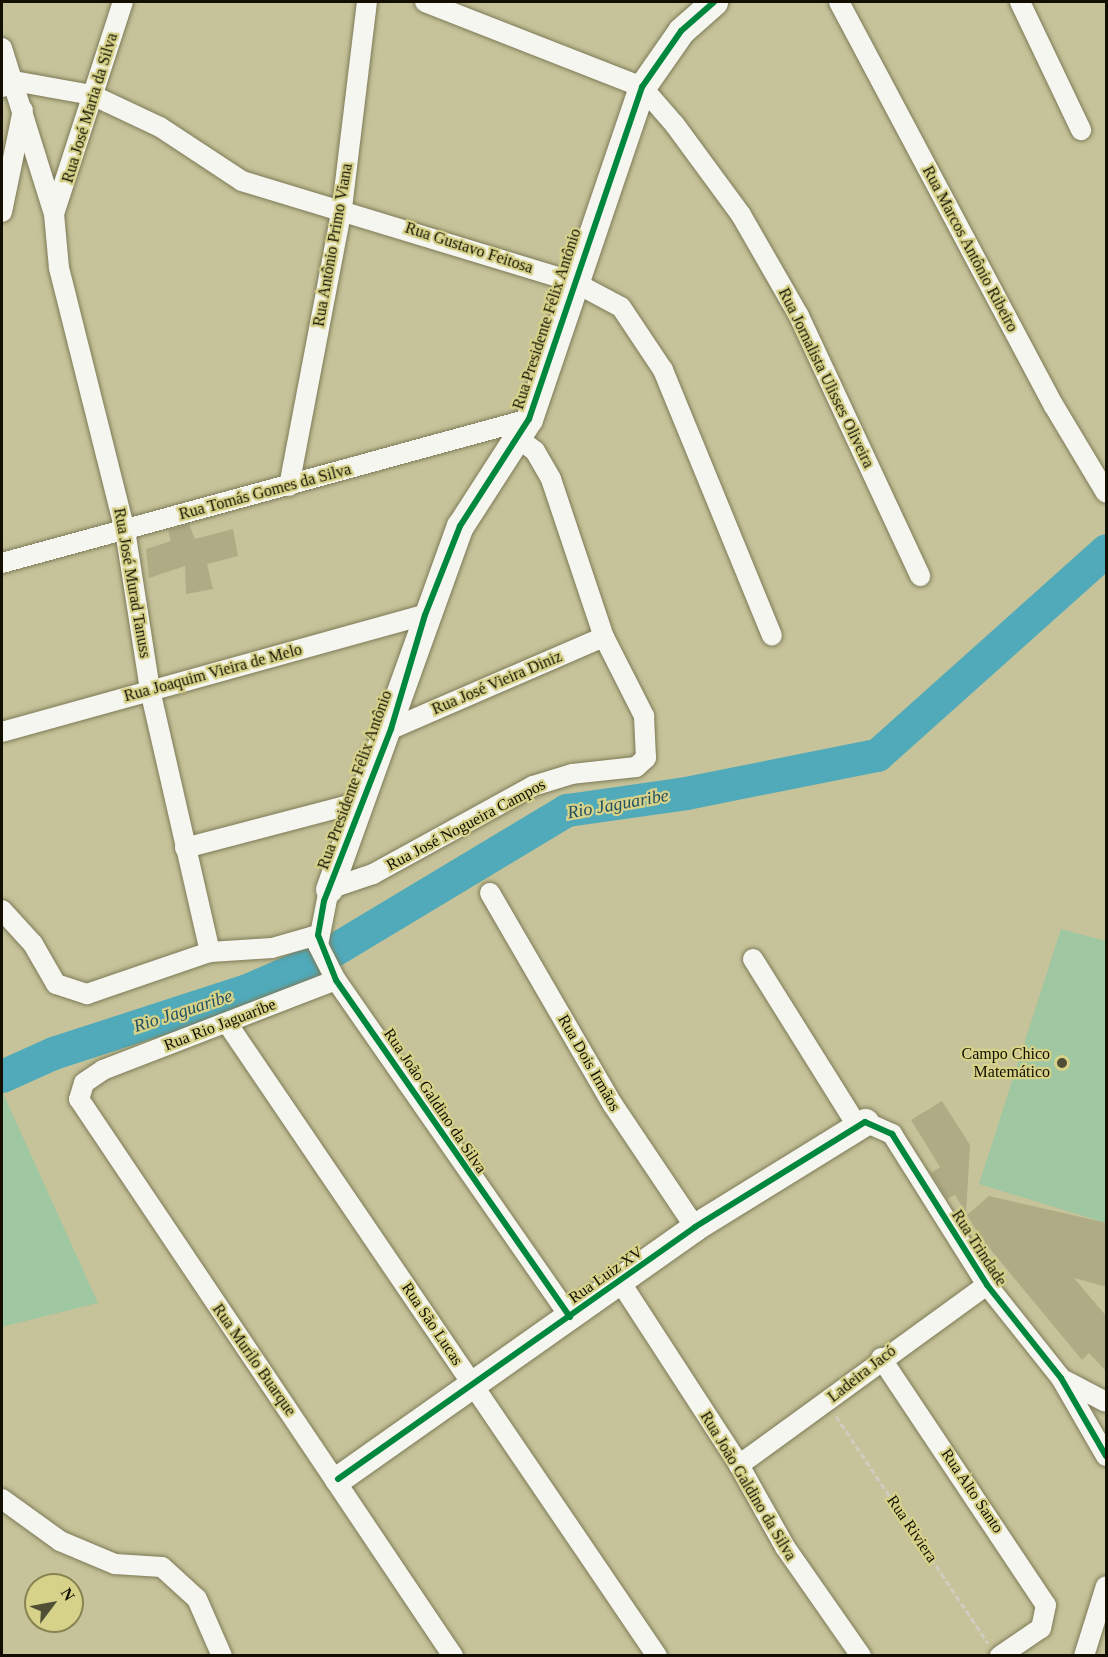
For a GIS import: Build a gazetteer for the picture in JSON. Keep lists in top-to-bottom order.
{
  "streets": {
    "street": [
      "Rua José Maria da Silva",
      "Rua Antônio Primo Viana",
      "Rua Gustavo Feitosa",
      "Rua Marcos Antônio Ribeiro",
      "Rua Presidente Félix Antônio",
      "Rua Jornalista Ulisses Oliveira",
      "Rua Tomás Gomes da Silva",
      "Rua José Murad Tanuss",
      "Rua Joaquim Vieira de Melo",
      "Rua José Vieira Diniz",
      "Rua José Nogueira Campos",
      "Rua Rio Jaguaribe",
      "Rua Dois Irmãos",
      "Rua João Galdino da Silva",
      "Rua Trindade",
      "Rua Luiz XV",
      "Rua São Lucas",
      "Rua Murilo Buarque",
      "Ladeira Jacó",
      "Rua Alto Santo"
    ],
    "path": ["Rua Riviera"]
  },
  "crossings": [
    ["Rua José Maria da Silva", "Rua Gustavo Feitosa"],
    ["Rua José Maria da Silva", "Rua José Murad Tanuss"],
    ["Rua Antônio Primo Viana", "Rua Gustavo Feitosa"],
    ["Rua Antônio Primo Viana", "Rua Tomás Gomes da Silva"],
    ["Rua Gustavo Feitosa", "Rua Presidente Félix Antônio"],
    ["Rua Gustavo Feitosa", "Rua José Murad Tanuss"],
    ["Rua Presidente Félix Antônio", "Rua Jornalista Ulisses Oliveira"],
    ["Rua Presidente Félix Antônio", "Rua Tomás Gomes da Silva"],
    ["Rua Presidente Félix Antônio", "Rua Joaquim Vieira de Melo"],
    ["Rua Presidente Félix Antônio", "Rua José Vieira Diniz"],
    ["Rua Presidente Félix Antônio", "Rua José Nogueira Campos"],
    ["Rua Tomás Gomes da Silva", "Rua José Murad Tanuss"],
    ["Rua Tomás Gomes da Silva", "Rua José Nogueira Campos"],
    ["Rua José Murad Tanuss", "Rua Joaquim Vieira de Melo"],
    ["Rua José Vieira Diniz", "Rua José Nogueira Campos"],
    ["Rua Rio Jaguaribe", "Rua João Galdino da Silva"],
    ["Rua Rio Jaguaribe", "Rua São Lucas"],
    ["Rua Rio Jaguaribe", "Rua Murilo Buarque"],
    ["Rua Dois Irmãos", "Rua Luiz XV"],
    ["Rua João Galdino da Silva", "Rua Luiz XV"],
    ["Rua João Galdino da Silva", "Ladeira Jacó"],
    ["Rua Trindade", "Rua Luiz XV"],
    ["Rua Trindade", "Ladeira Jacó"],
    ["Rua Luiz XV", "Rua São Lucas"],
    ["Rua Luiz XV", "Rua Murilo Buarque"],
    ["Ladeira Jacó", "Rua Alto Santo"],
    ["Ladeira Jacó", "Rua Riviera"],
    ["Rua Alto Santo", "Rua Riviera"]
  ],
  "water": ["Rio Jaguaribe"],
  "places": ["Campo Chico Matemático"],
  "north": "top right"
}
